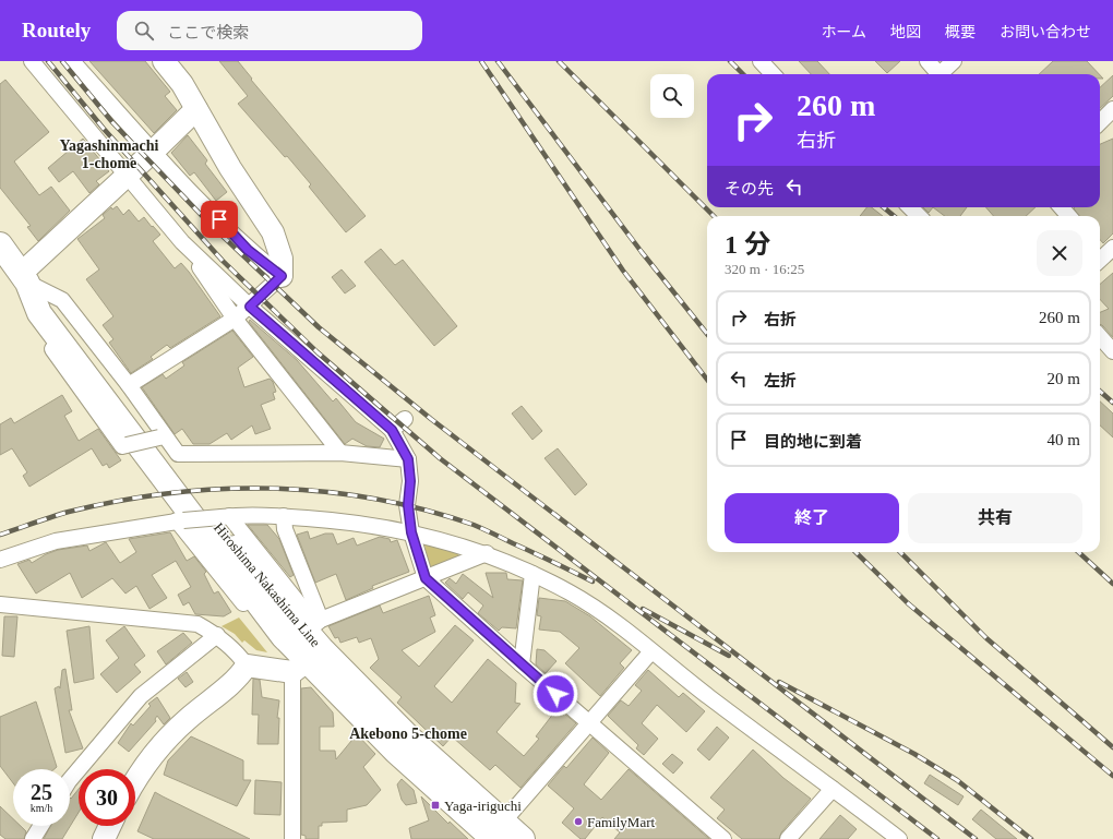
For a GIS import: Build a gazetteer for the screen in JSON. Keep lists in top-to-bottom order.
{
  "streets": {
    "main road": ["Hiroshima Nakashima Line"]
  },
  "districts": ["Yagashinmachi 1-chome", "Akebono 5-chome"],
  "places": {
    "transit": ["Yaga-iriguchi"],
    "other": ["FamilyMart"]
  },
  "page": {
    "header": "Routely",
    "search": "ここで検索",
    "nav": [
      "ホーム",
      "地図",
      "概要",
      "お問い合わせ"
    ],
    "turn": ["260 m", "右折"],
    "then": "その先",
    "heading": ["1 分", "320 m · 16:25"],
    "list": [
      {
        "name": "右折",
        "value": "260 m"
      },
      {
        "name": "左折",
        "value": "20 m"
      },
      {
        "name": "目的地に到着",
        "value": "40 m"
      }
    ],
    "buttons": ["終了", "共有"],
    "speed": "25 km/h",
    "limit": "30"
  }
}
